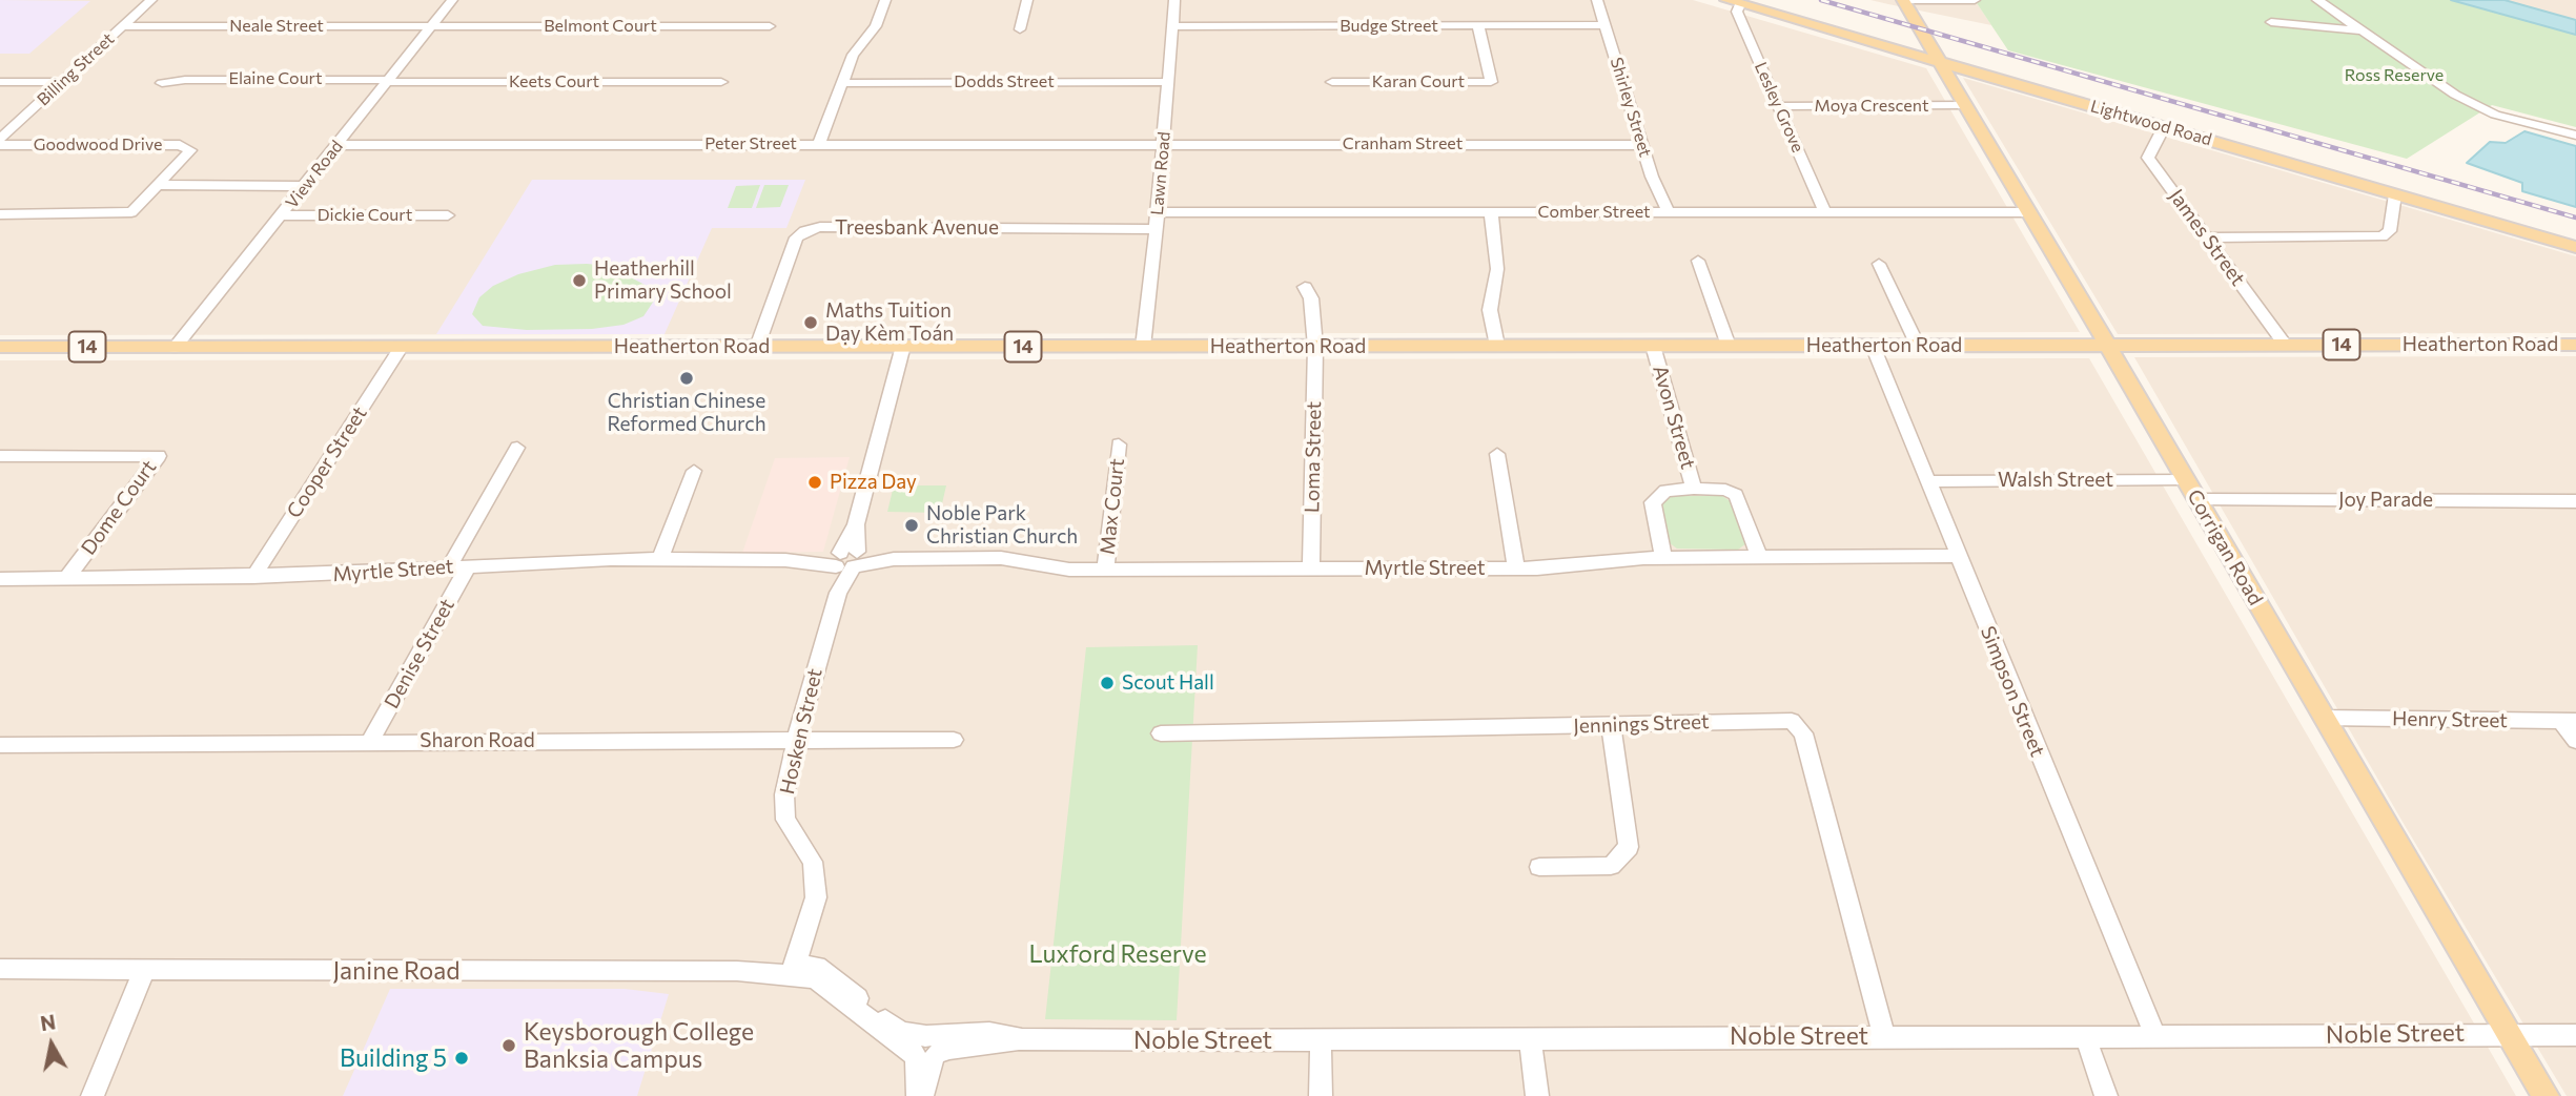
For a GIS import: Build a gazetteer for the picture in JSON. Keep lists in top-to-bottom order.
{
  "streets": {
    "main road": [
      "Lightwood Road",
      "14",
      "Heatherton Road",
      "Corrigan Road"
    ],
    "street": [
      "Neale Street",
      "Belmont Court",
      "Budge Street",
      "Billing Street",
      "Elaine Court",
      "Keets Court",
      "Dodds Street",
      "Karan Court",
      "Moya Crescent",
      "Shirley Street",
      "Lesley Grove",
      "Peter Street",
      "Cranham Street",
      "Goodwood Drive",
      "Lawn Road",
      "View Road",
      "Comber Street",
      "Dickie Court",
      "Treesbank Avenue",
      "James Street",
      "Avon Street",
      "Loma Street",
      "Cooper Street",
      "Walsh Street",
      "Joy Parade",
      "Max Court",
      "Dome Court",
      "Myrtle Street",
      "Denise Street",
      "Simpson Street",
      "Henry Street",
      "Jennings Street",
      "Hosken Street",
      "Sharon Road",
      "Janine Road",
      "Noble Street"
    ]
  },
  "crossings": [
    ["Neale Street", "Belmont Court"],
    ["Neale Street", "Billing Street"],
    ["Neale Street", "View Road"],
    ["Belmont Court", "View Road"],
    ["Budge Street", "Karan Court"],
    ["Budge Street", "Shirley Street"],
    ["Budge Street", "Lawn Road"],
    ["Elaine Court", "Keets Court"],
    ["Elaine Court", "View Road"],
    ["Keets Court", "View Road"],
    ["Dodds Street", "Lawn Road"],
    ["Moya Crescent", "Lesley Grove"],
    ["Moya Crescent", "Corrigan Road"],
    ["Shirley Street", "Cranham Street"],
    ["Shirley Street", "Comber Street"],
    ["Lesley Grove", "Lightwood Road"],
    ["Lesley Grove", "Comber Street"],
    ["Lightwood Road", "James Street"],
    ["Lightwood Road", "Corrigan Road"],
    ["Peter Street", "Cranham Street"],
    ["Peter Street", "Lawn Road"],
    ["Peter Street", "View Road"],
    ["Cranham Street", "Lawn Road"],
    ["Goodwood Drive", "View Road"],
    ["Lawn Road", "Comber Street"],
    ["Lawn Road", "Treesbank Avenue"],
    ["Lawn Road", "Heatherton Road"],
    ["View Road", "Dickie Court"],
    ["View Road", "Heatherton Road"],
    ["Comber Street", "Corrigan Road"],
    ["Treesbank Avenue", "Heatherton Road"],
    ["James Street", "Heatherton Road"],
    ["Heatherton Road", "Avon Street"],
    ["Heatherton Road", "Loma Street"],
    ["Heatherton Road", "Cooper Street"],
    ["Heatherton Road", "Corrigan Road"],
    ["Heatherton Road", "Simpson Street"],
    ["Avon Street", "Myrtle Street"],
    ["Loma Street", "Myrtle Street"],
    ["Cooper Street", "Myrtle Street"],
    ["Walsh Street", "Corrigan Road"],
    ["Walsh Street", "Simpson Street"],
    ["Joy Parade", "Corrigan Road"],
    ["Max Court", "Myrtle Street"],
    ["Dome Court", "Myrtle Street"],
    ["Corrigan Road", "Henry Street"],
    ["Corrigan Road", "Noble Street"],
    ["Myrtle Street", "Denise Street"],
    ["Myrtle Street", "Simpson Street"],
    ["Myrtle Street", "Hosken Street"],
    ["Denise Street", "Sharon Road"],
    ["Simpson Street", "Noble Street"],
    ["Jennings Street", "Noble Street"],
    ["Hosken Street", "Sharon Road"],
    ["Hosken Street", "Janine Road"]
  ],
  "parks": ["Ross Reserve", "Luxford Reserve"],
  "places": [
    "Heatherhill Primary School",
    "Maths Tuition Dạy Kèm Toán",
    "Christian Chinese Reformed Church",
    "Pizza Day",
    "Noble Park Christian Church",
    "Scout Hall",
    "Keysborough College Banksia Campus",
    "Building 5"
  ],
  "north": "top"
}
